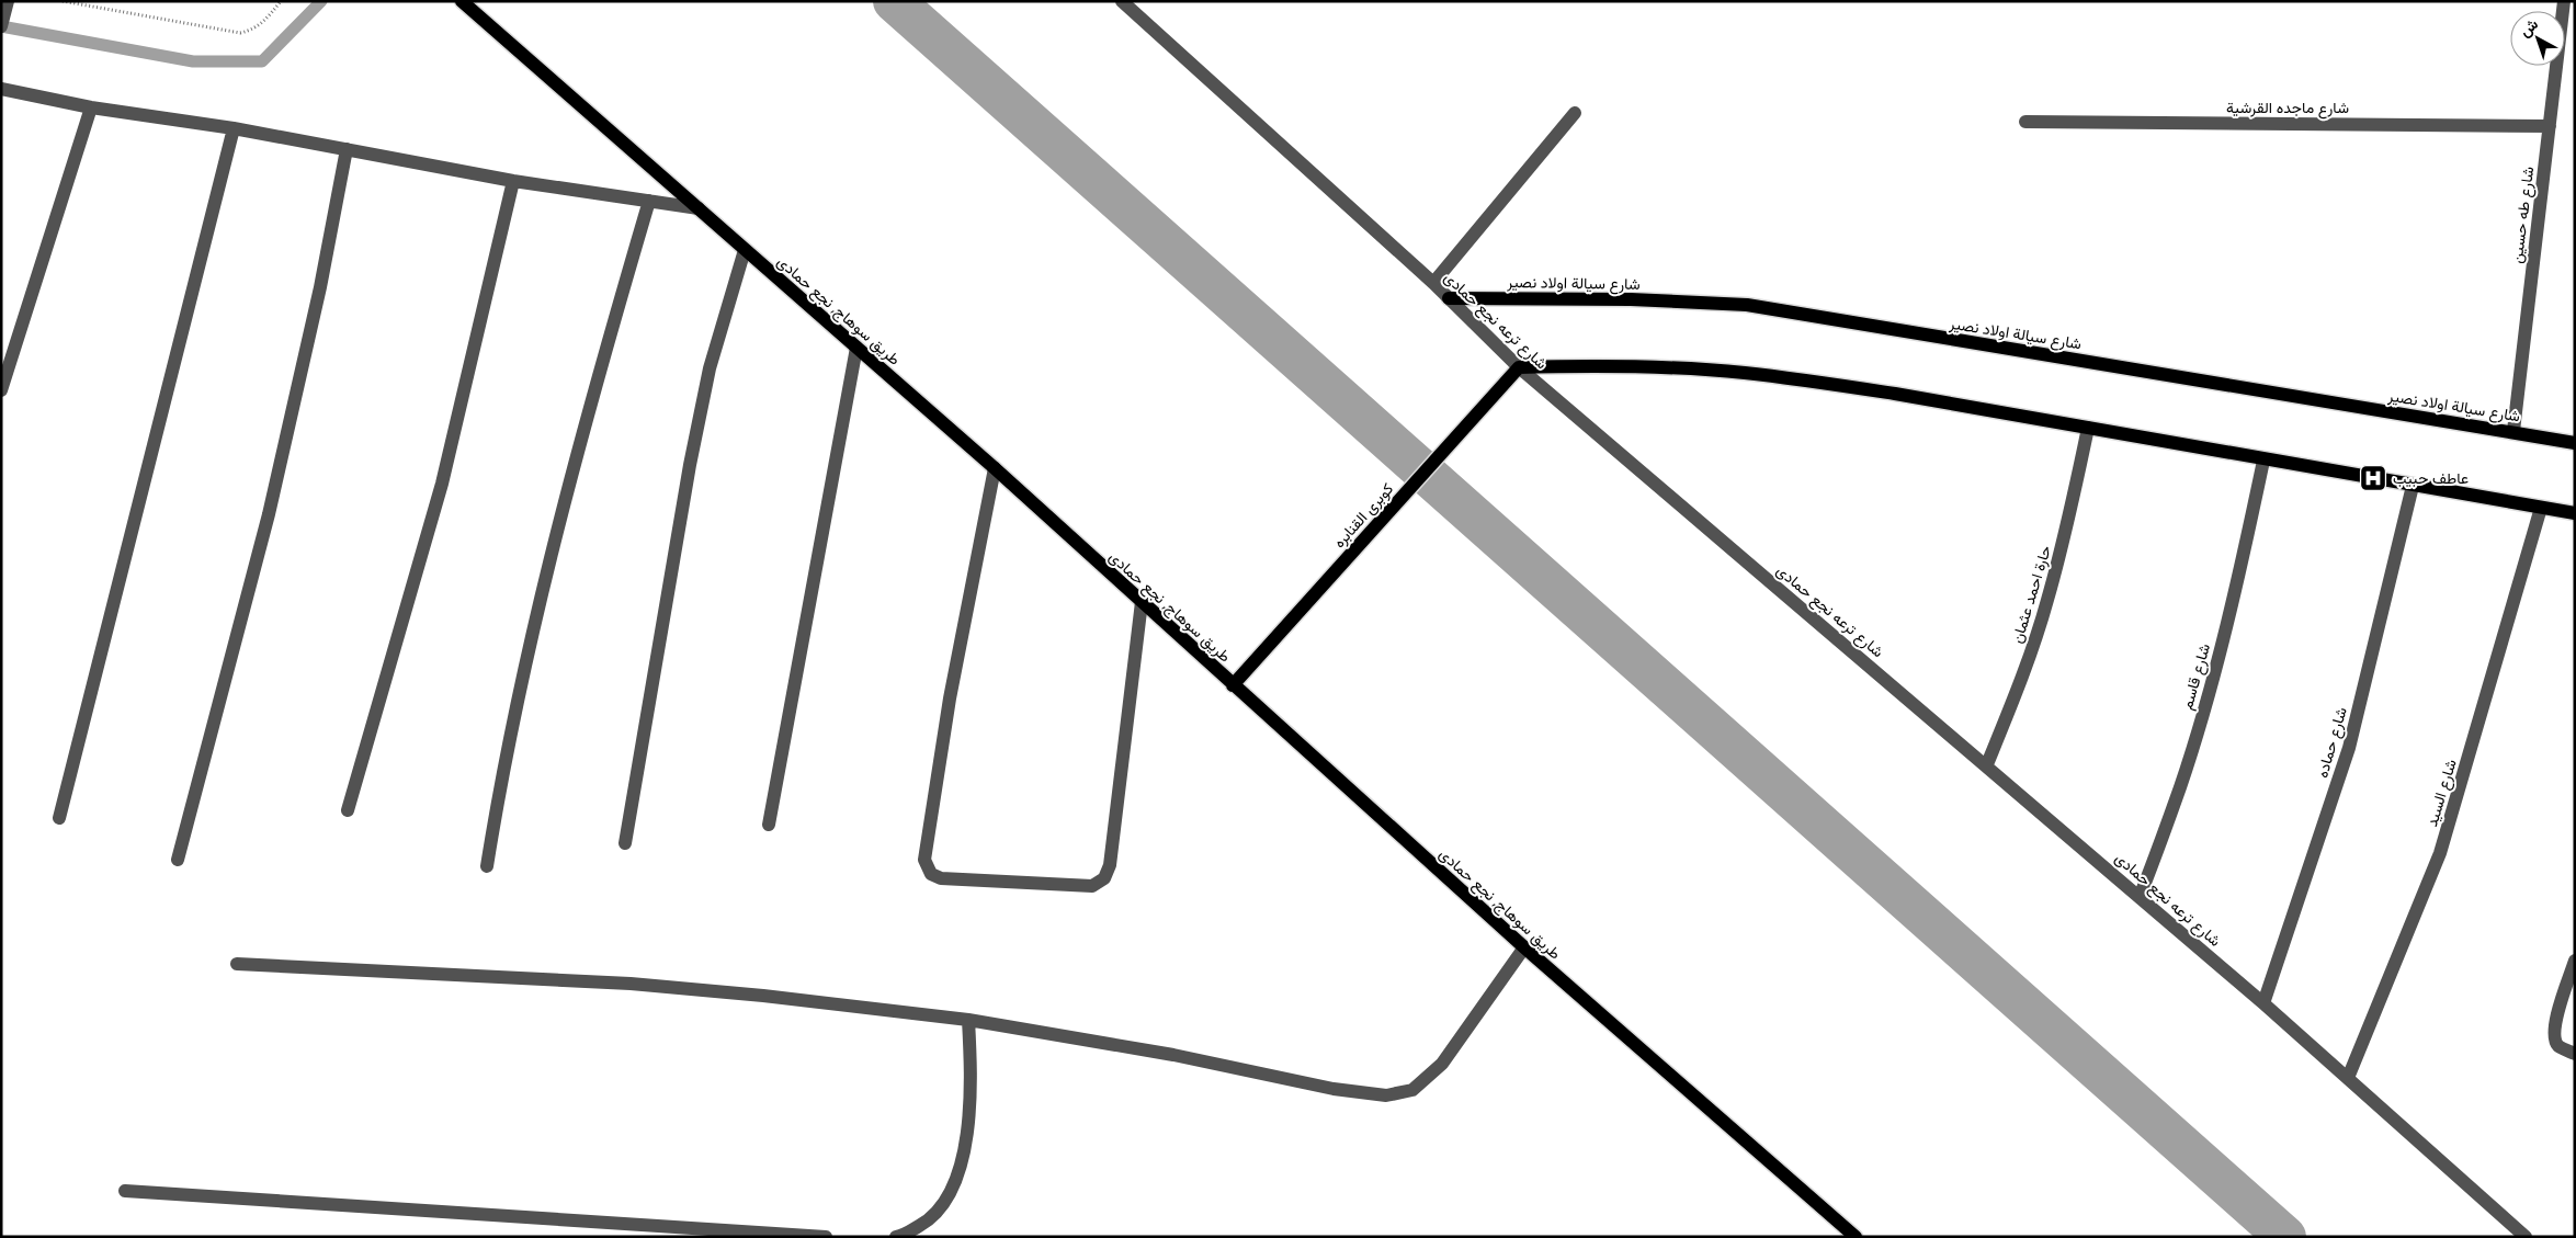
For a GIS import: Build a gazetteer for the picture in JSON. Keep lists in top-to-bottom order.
{
  "streets": {
    "main road": ["شارع سيالة اولاد نصير", "طريق سوهاج, نجع حمادى", "كوبرى القنابره"],
    "street": [
      "شارع ماجده القرشية",
      "شارع طه حسين",
      "شارع ترعه نجع حمادى",
      "حارة احمد عثمان",
      "شارع قاسم",
      "شارع حماده",
      "شارع السيد"
    ]
  },
  "crossings": [
    ["شارع ماجده القرشية", "شارع طه حسين"],
    ["شارع طه حسين", "شارع سيالة اولاد نصير"],
    ["شارع سيالة اولاد نصير", "شارع ترعه نجع حمادى"],
    ["طريق سوهاج, نجع حمادى", "كوبرى القنابره"],
    ["شارع ترعه نجع حمادى", "كوبرى القنابره"],
    ["شارع ترعه نجع حمادى", "حارة احمد عثمان"],
    ["شارع ترعه نجع حمادى", "شارع قاسم"],
    ["شارع ترعه نجع حمادى", "شارع حماده"],
    ["شارع ترعه نجع حمادى", "شارع السيد"]
  ],
  "places": {
    "hospital": ["عاطف حبيب"]
  },
  "north": "top left"
}
